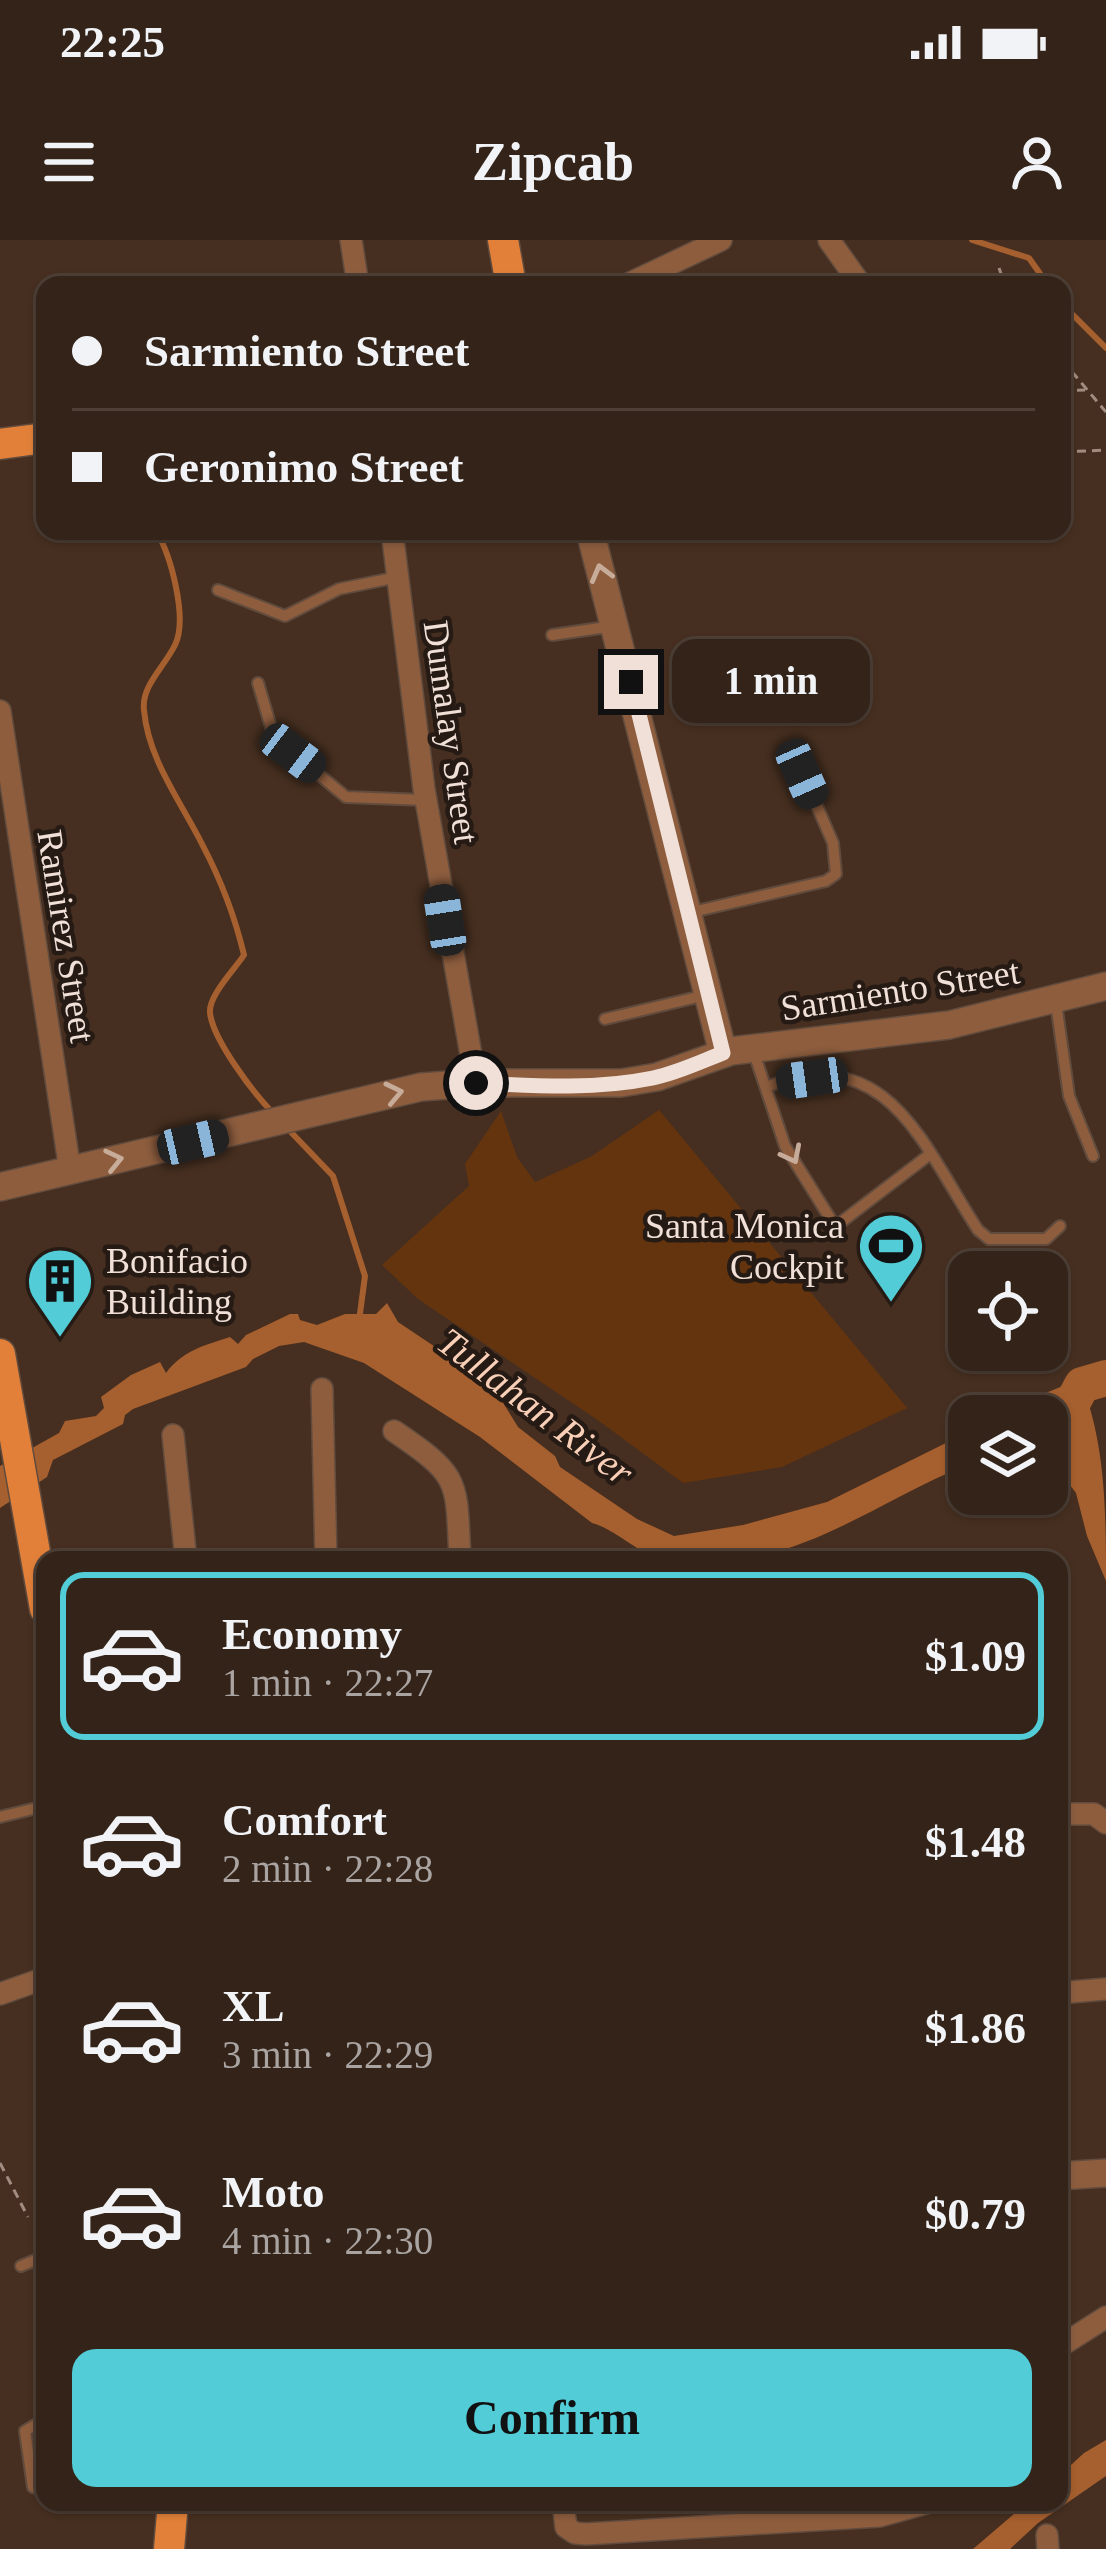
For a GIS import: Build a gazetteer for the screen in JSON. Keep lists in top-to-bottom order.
{
  "streets": {
    "street": ["Dumalay Street", "Ramirez Street", "Sarmiento Street"]
  },
  "crossings": [
    ["Dumalay Street", "Sarmiento Street"],
    ["Ramirez Street", "Sarmiento Street"]
  ],
  "one_way": ["Sarmiento Street"],
  "water": ["Tullahan River"],
  "places": {
    "sports": ["Santa Monica Cockpit"],
    "building": ["Bonifacio Building"]
  },
  "page": {
    "status": "22:25",
    "header": "Zipcab",
    "banner": ["Sarmiento Street", "Geronimo Street"],
    "bubble": "1 min",
    "list": [
      {
        "name": "Economy",
        "note": "1 min · 22:27",
        "value": "$1.09"
      },
      {
        "name": "Comfort",
        "note": "2 min · 22:28",
        "value": "$1.48"
      },
      {
        "name": "XL",
        "note": "3 min · 22:29",
        "value": "$1.86"
      },
      {
        "name": "Moto",
        "note": "4 min · 22:30",
        "value": "$0.79"
      }
    ],
    "buttons": "Confirm"
  }
}
